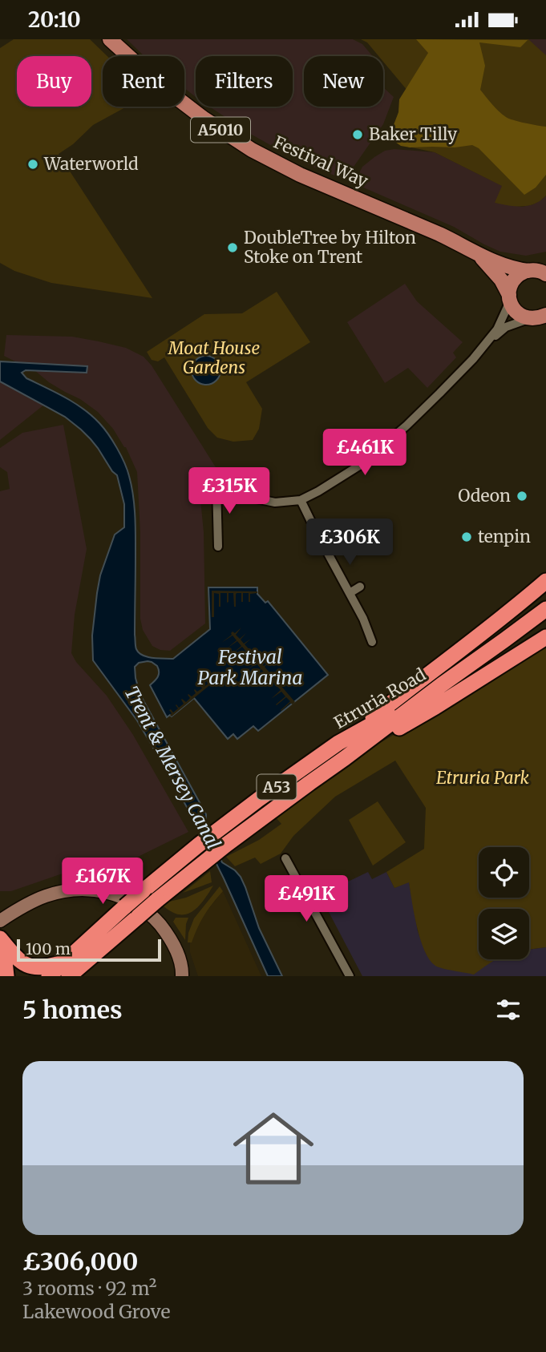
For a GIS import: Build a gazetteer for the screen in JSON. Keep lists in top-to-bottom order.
{
  "streets": {
    "highway": ["Etruria Road", "A53"],
    "main road": ["A5010", "Festival Way"]
  },
  "crossings": [
    ["A5010", "Festival Way"],
    ["Etruria Road", "A53"]
  ],
  "water": ["Festival Park Marina", "Trent & Mersey Canal"],
  "parks": ["Moat House Gardens", "Etruria Park"],
  "places": [
    "Baker Tilly",
    "Waterworld",
    "DoubleTree by Hilton Stoke on Trent",
    "Odeon",
    "tenpin"
  ],
  "scale_bar": "100 m",
  "page": {
    "status": "20:10",
    "chip": [
      "Buy",
      "Rent",
      "Filters",
      "New"
    ],
    "price": [
      "£461K",
      "£315K",
      "£306K",
      "£167K",
      "£491K"
    ],
    "scale": "100 m",
    "heading": "5 homes",
    "list": [
      {
        "name": "£306,000",
        "note": "3 rooms · 92 m² · Lakewood Grove"
      }
    ]
  }
}
